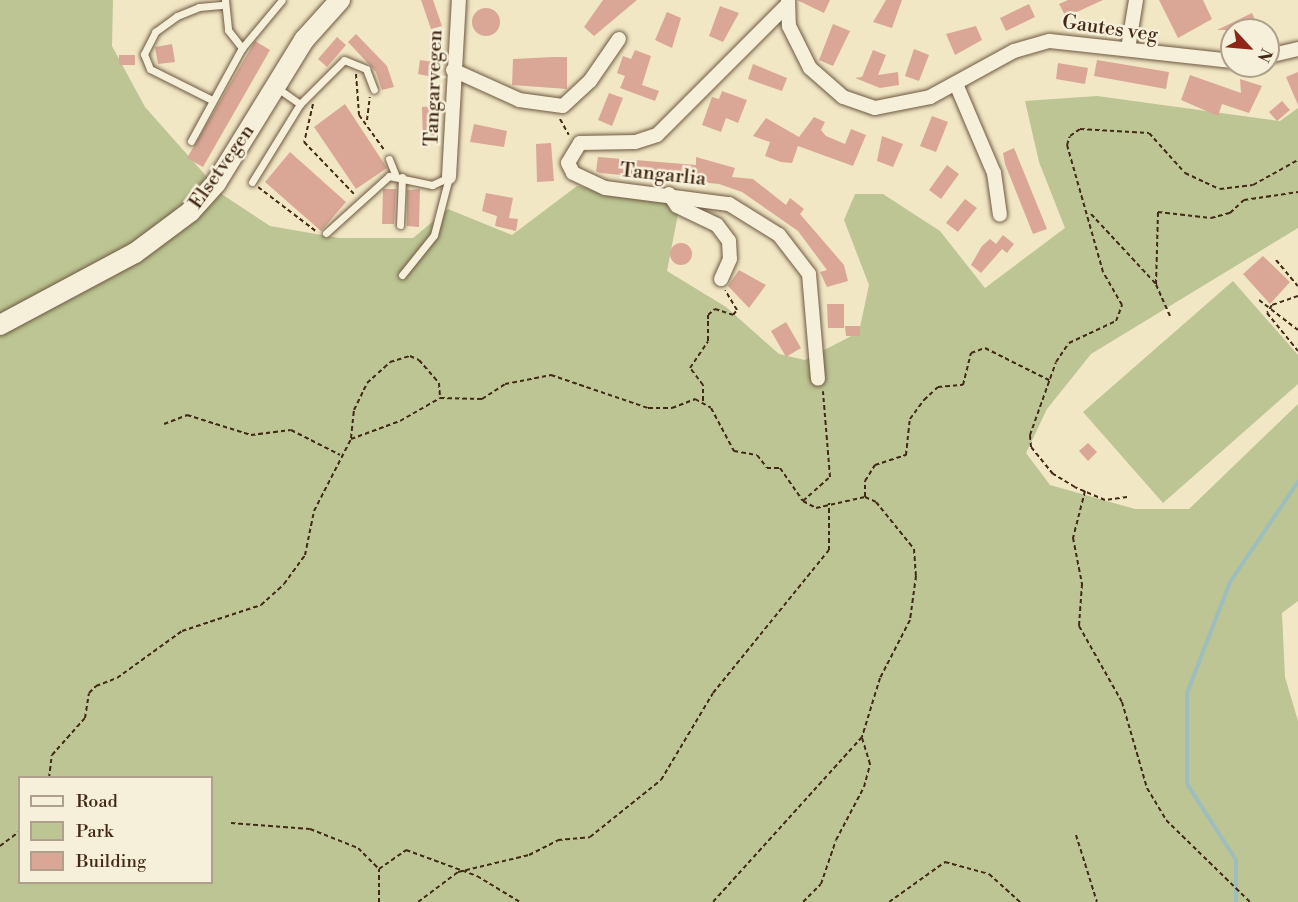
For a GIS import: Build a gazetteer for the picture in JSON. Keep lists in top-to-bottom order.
{
  "streets": {
    "main road": ["Elsetvegen"],
    "street": ["Gautes veg", "Tangarvegen", "Tangarlia"]
  },
  "crossings": [
    ["Gautes veg", "Tangarlia"]
  ],
  "legend": ["Road", "Park", "Building"],
  "north": "bottom right"
}
